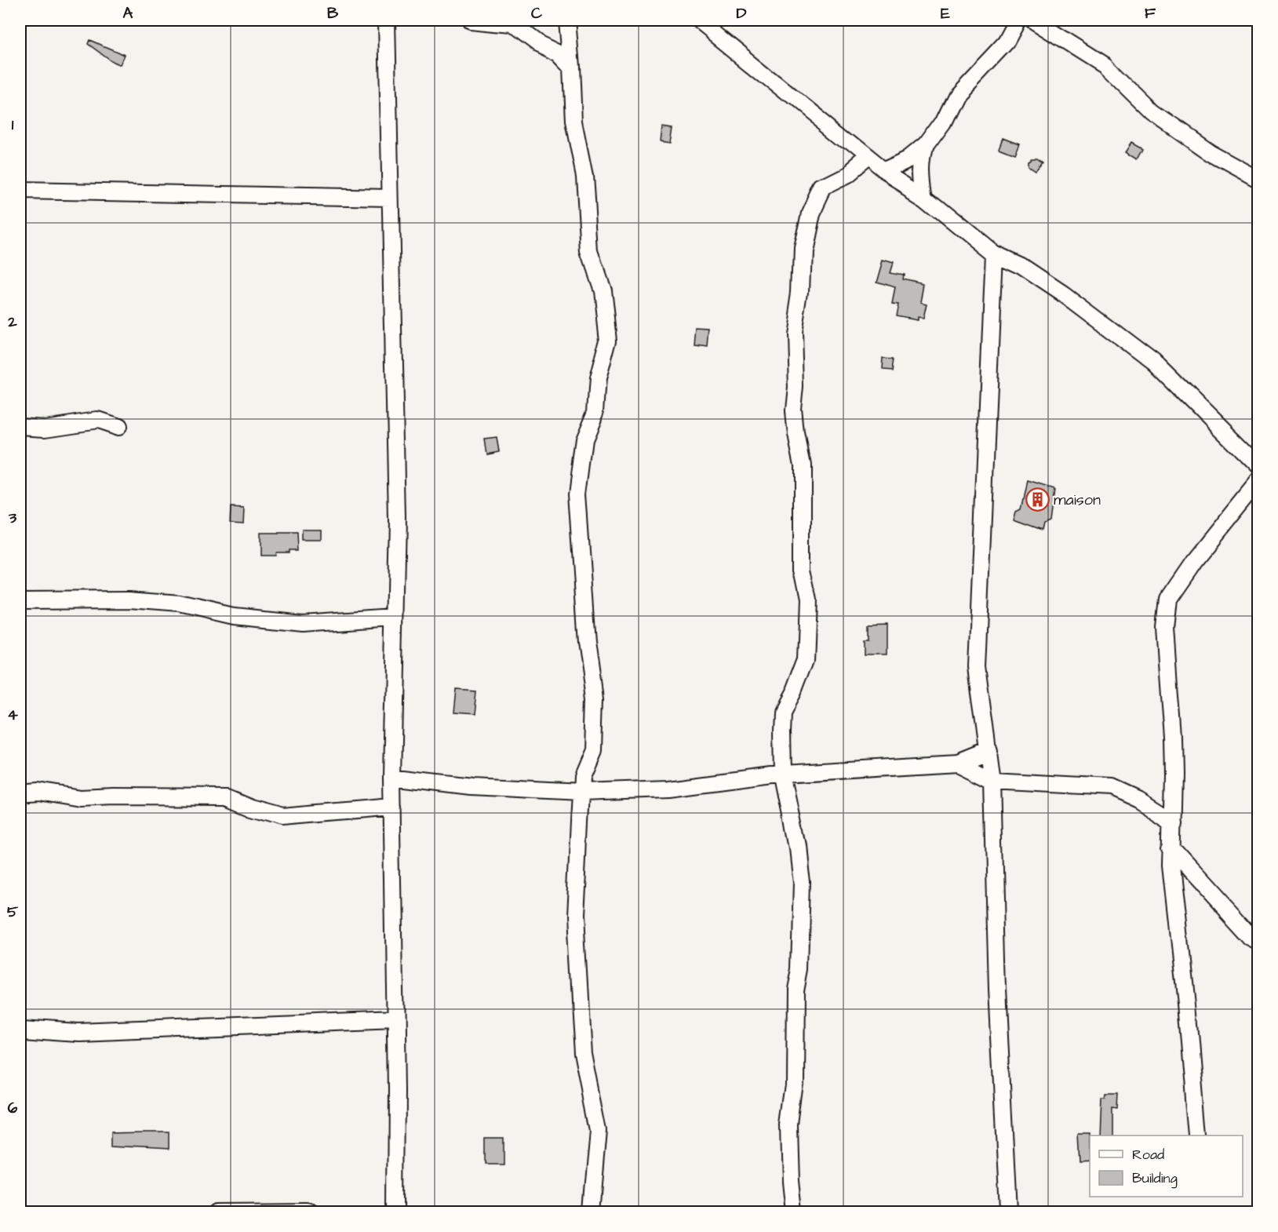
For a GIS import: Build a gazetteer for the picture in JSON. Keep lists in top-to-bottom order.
{
  "places": {
    "building": ["maison"]
  },
  "legend": ["Road", "Building"],
  "grid": {
    "columns": [
      "A",
      "B",
      "C",
      "D",
      "E",
      "F"
    ],
    "rows": [
      "1",
      "2",
      "3",
      "4",
      "5",
      "6"
    ]
  }
}
